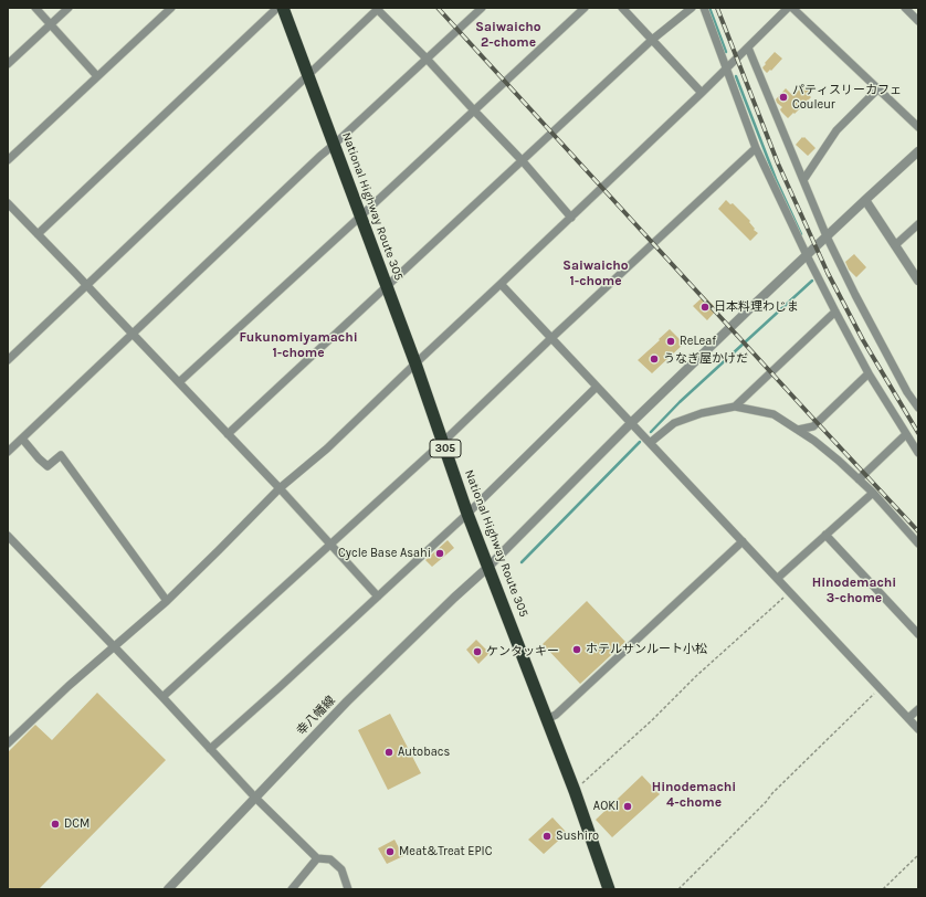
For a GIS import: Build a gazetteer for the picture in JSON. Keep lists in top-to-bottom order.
{
  "streets": {
    "highway": ["National Highway Route 305", "305"],
    "street": ["幸八幡線"]
  },
  "crossings": [
    ["National Highway Route 305", "幸八幡線"]
  ],
  "districts": [
    "Saiwaicho 2-chome",
    "Saiwaicho 1-chome",
    "Fukunomiyamachi 1-chome",
    "Hinodemachi 3-chome",
    "Hinodemachi 4-chome"
  ],
  "places": [
    "パティスリーカフェ Couleur",
    "日本料理わじま",
    "ReLeaf",
    "うなぎ屋かけだ",
    "Cycle Base Asahi",
    "ホテルサンルート小松",
    "ケンタッキー",
    "Autobacs",
    "AOKI",
    "DCM",
    "Sushiro",
    "Meat&Treat EPIC"
  ]
}
